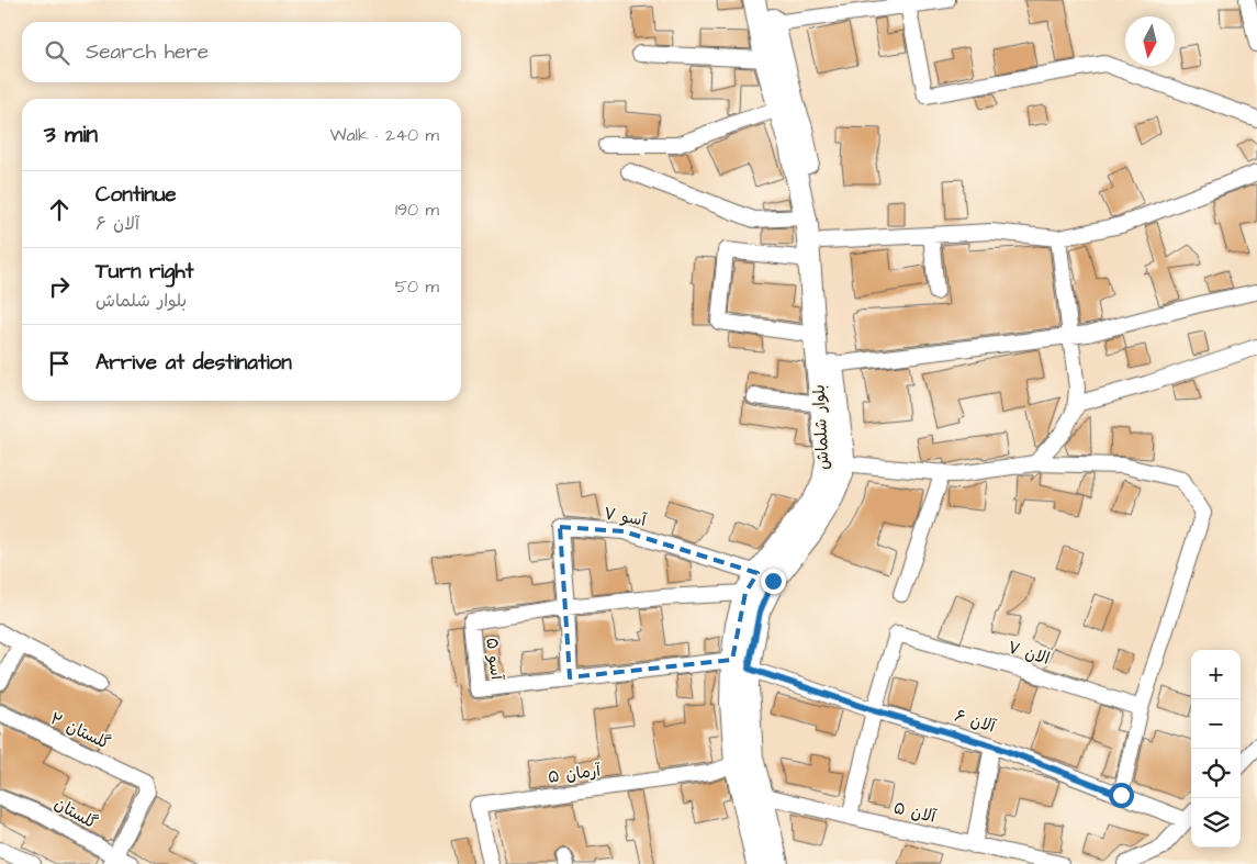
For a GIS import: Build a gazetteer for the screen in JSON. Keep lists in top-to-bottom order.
{
  "streets": {
    "main road": ["بلوار شلماش"],
    "street": [
      "آسو ۷",
      "الان ۷",
      "آسو ۵",
      "آلان ۶",
      "گلستان ۲",
      "آرمان ۵",
      "آلان ۵",
      "گلستان"
    ]
  },
  "crossings": [
    ["بلوار شلماش", "آسو ۷"],
    ["بلوار شلماش", "آسو ۵"],
    ["بلوار شلماش", "آلان ۶"],
    ["بلوار شلماش", "آرمان ۵"],
    ["بلوار شلماش", "آلان ۵"],
    ["آسو ۷", "آسو ۵"],
    ["الان ۷", "آلان ۶"],
    ["آسو ۵", "آلان ۶"],
    ["گلستان ۲", "گلستان"]
  ],
  "north": "bottom",
  "page": {
    "search": "Search here",
    "heading": ["3 min", "Walk · 240 m"],
    "list": [
      ["Continue", "آلان ۶", "190 m"],
      ["Turn right", "بلوار شلماش", "50 m"],
      "Arrive at destination"
    ],
    "map_buttons": ["+", "−"]
  }
}
